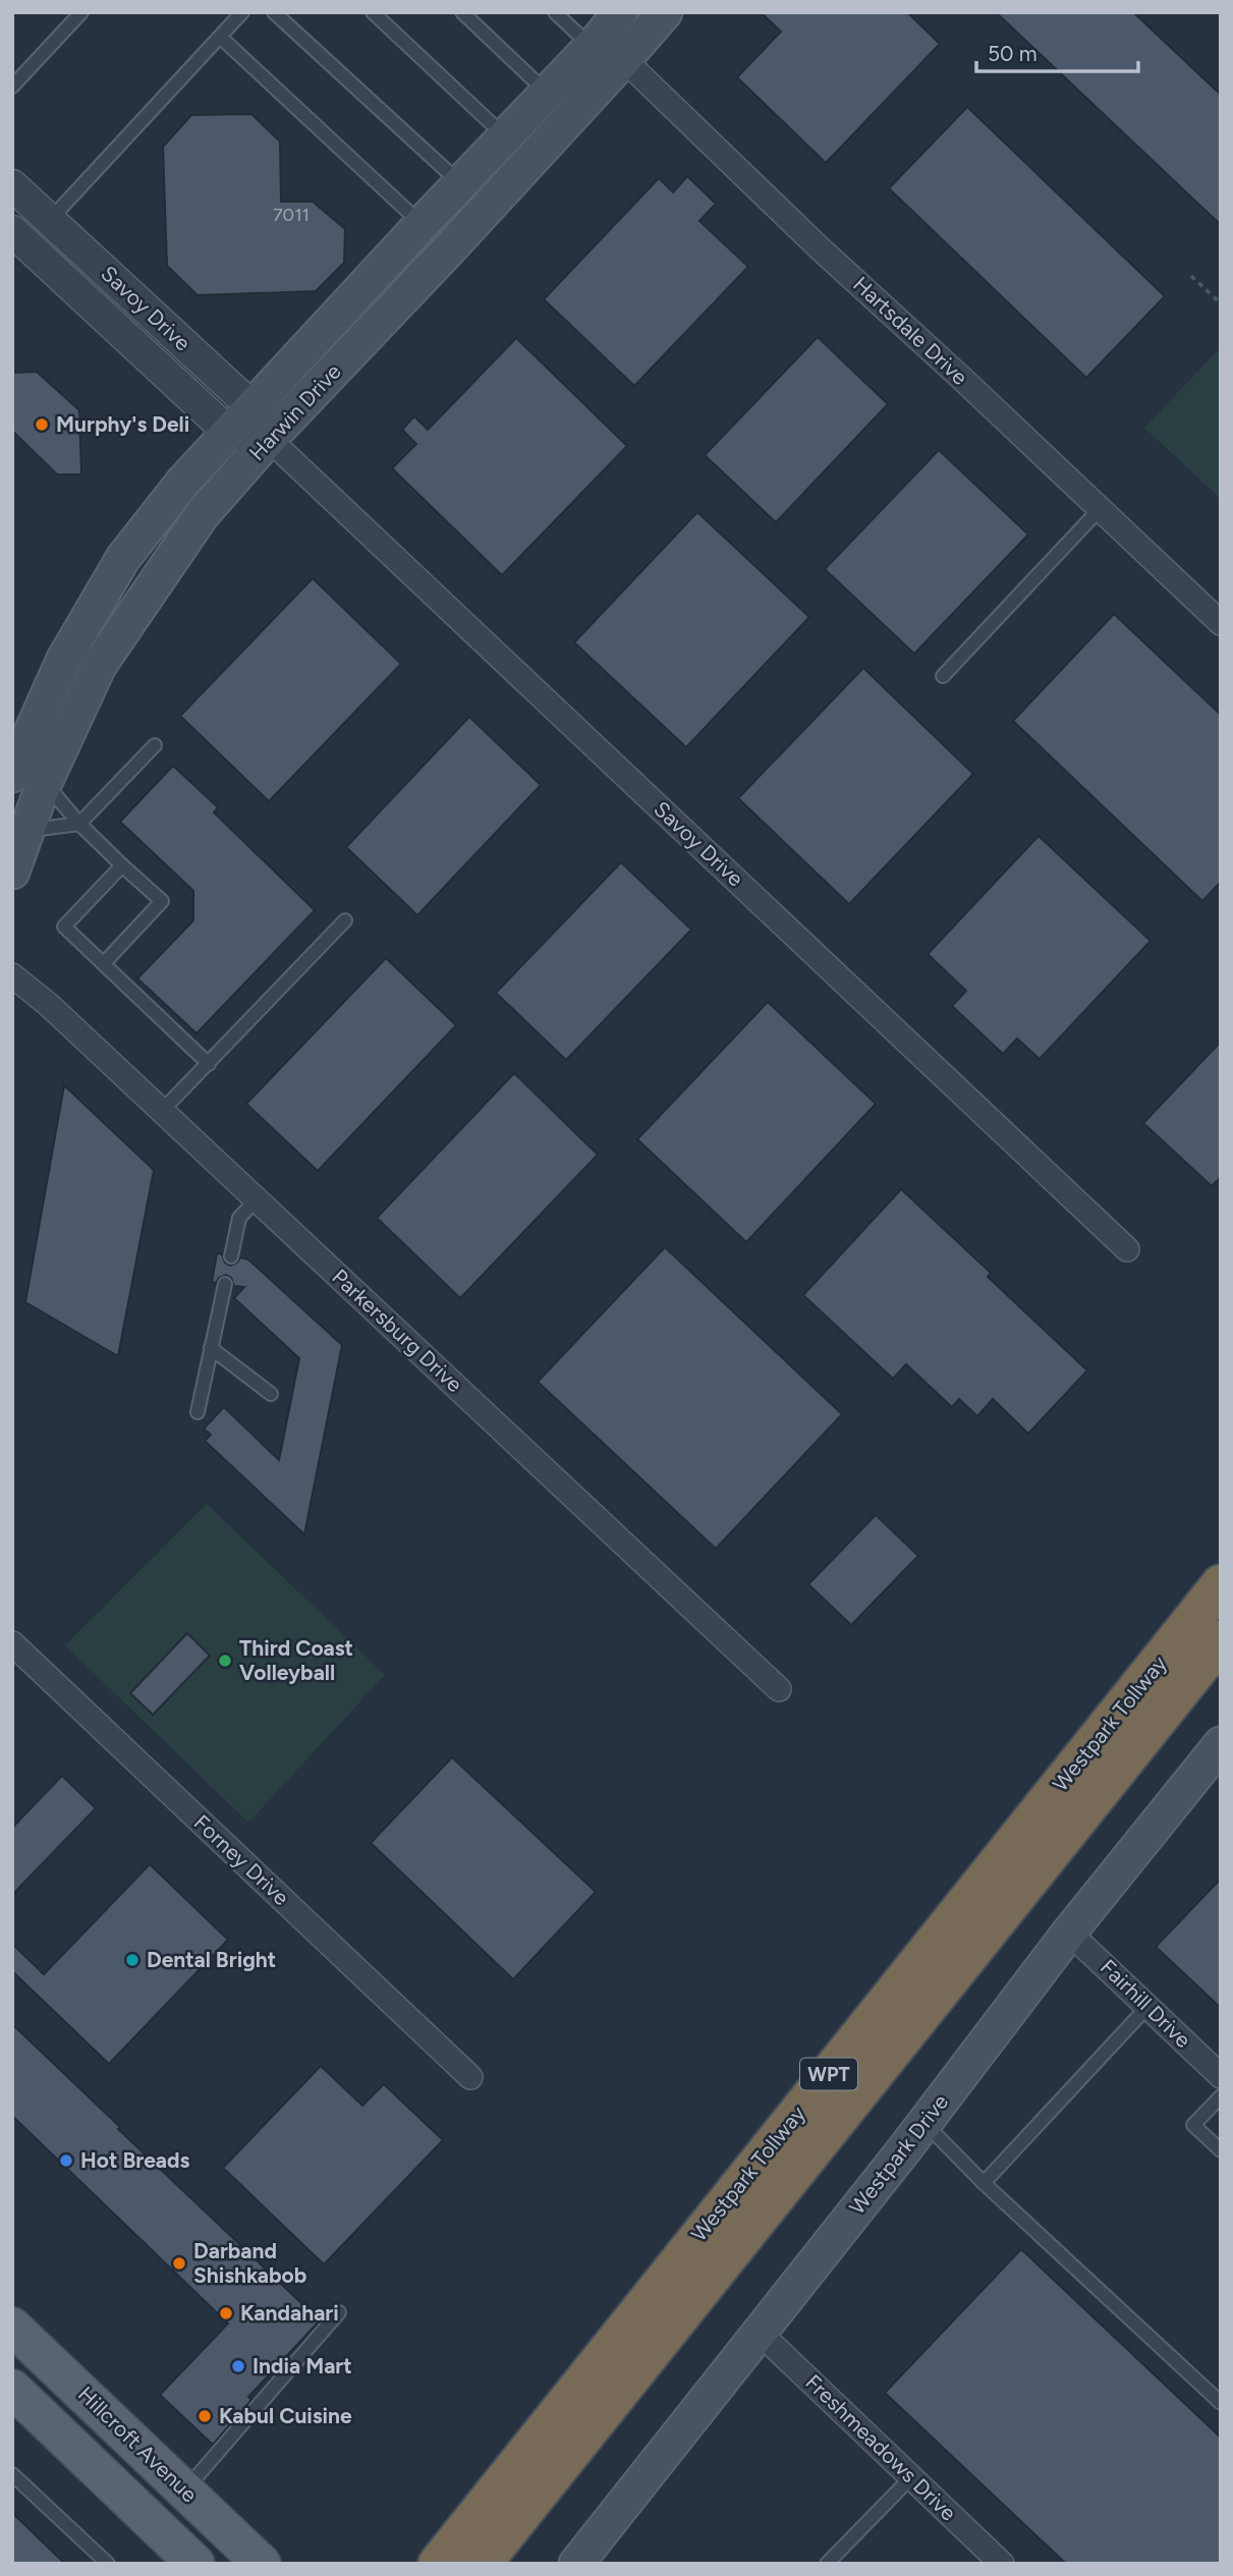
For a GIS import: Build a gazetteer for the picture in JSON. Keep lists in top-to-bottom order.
{
  "streets": {
    "highway": ["Westpark Tollway", "WPT"],
    "main road": ["Harwin Drive", "Westpark Drive", "Hillcroft Avenue"],
    "street": [
      "Savoy Drive",
      "Hartsdale Drive",
      "Parkersburg Drive",
      "Forney Drive",
      "Fairhill Drive",
      "Freshmeadows Drive"
    ]
  },
  "crossings": [
    ["Savoy Drive", "Harwin Drive"],
    ["Hartsdale Drive", "Harwin Drive"],
    ["Fairhill Drive", "Westpark Drive"],
    ["Westpark Drive", "Freshmeadows Drive"]
  ],
  "places": [
    "Murphy's Deli",
    "Third Coast Volleyball",
    "Dental Bright",
    "Hot Breads",
    "Darband Shishkabob",
    "Kandahari",
    "India Mart",
    "Kabul Cuisine"
  ],
  "house_numbers": ["7011"],
  "scale_bar": "50 m"
}
